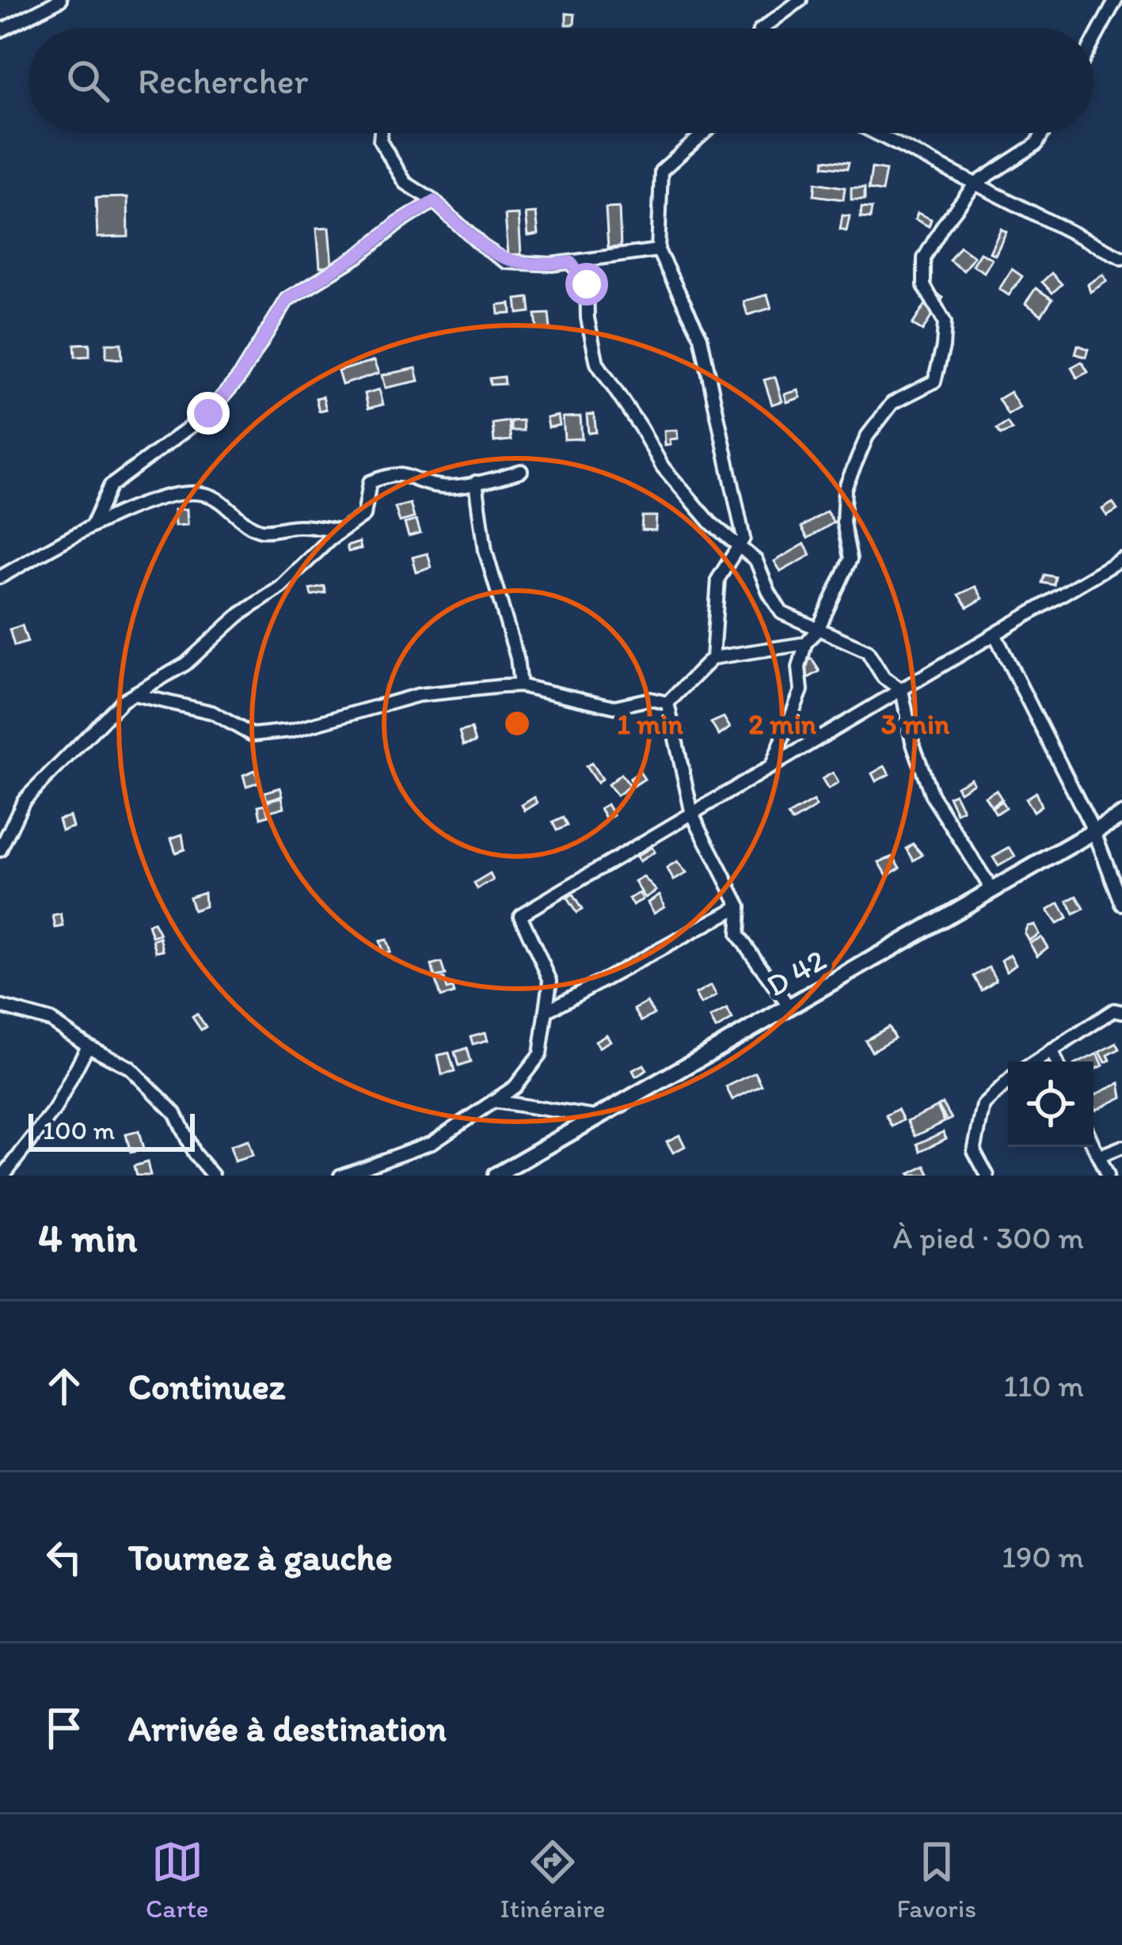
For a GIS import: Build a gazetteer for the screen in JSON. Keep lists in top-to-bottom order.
{
  "streets": {
    "street": ["D 42"]
  },
  "scale_bar": "100 m",
  "page": {
    "search": "Rechercher",
    "scale": "100 m",
    "heading": ["4 min", "À pied · 300 m"],
    "list": [
      ["Continuez", "110 m"],
      ["Tournez à gauche", "190 m"],
      "Arrivée à destination"
    ],
    "nav": ["Carte", "Itinéraire", "Favoris"]
  },
  "rings": ["1 min", "2 min", "3 min"]
}
